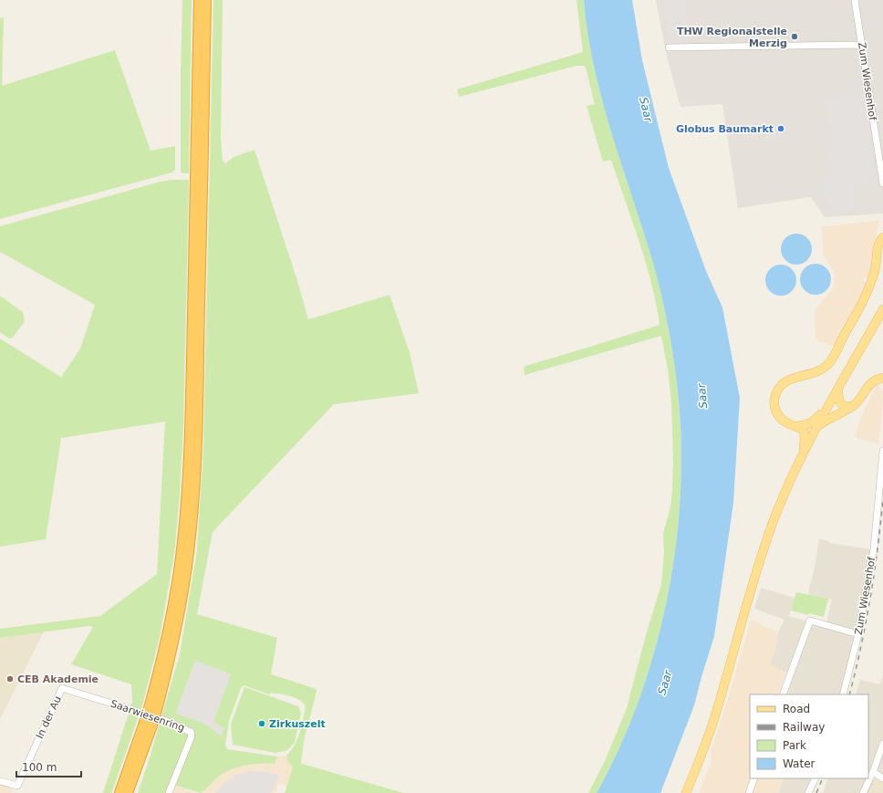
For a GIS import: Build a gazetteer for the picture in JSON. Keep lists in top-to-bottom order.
{
  "streets": {
    "street": ["Zum Wiesenhof", "Saarwiesenring", "In der Au"]
  },
  "crossings": [
    ["Saarwiesenring", "In der Au"]
  ],
  "water": ["Saar"],
  "places": [
    "THW Regionalstelle Merzig",
    "Globus Baumarkt",
    "CEB Akademie",
    "Zirkuszelt"
  ],
  "legend": [
    "Road",
    "Railway",
    "Park",
    "Water"
  ],
  "scale_bar": "100 m"
}
